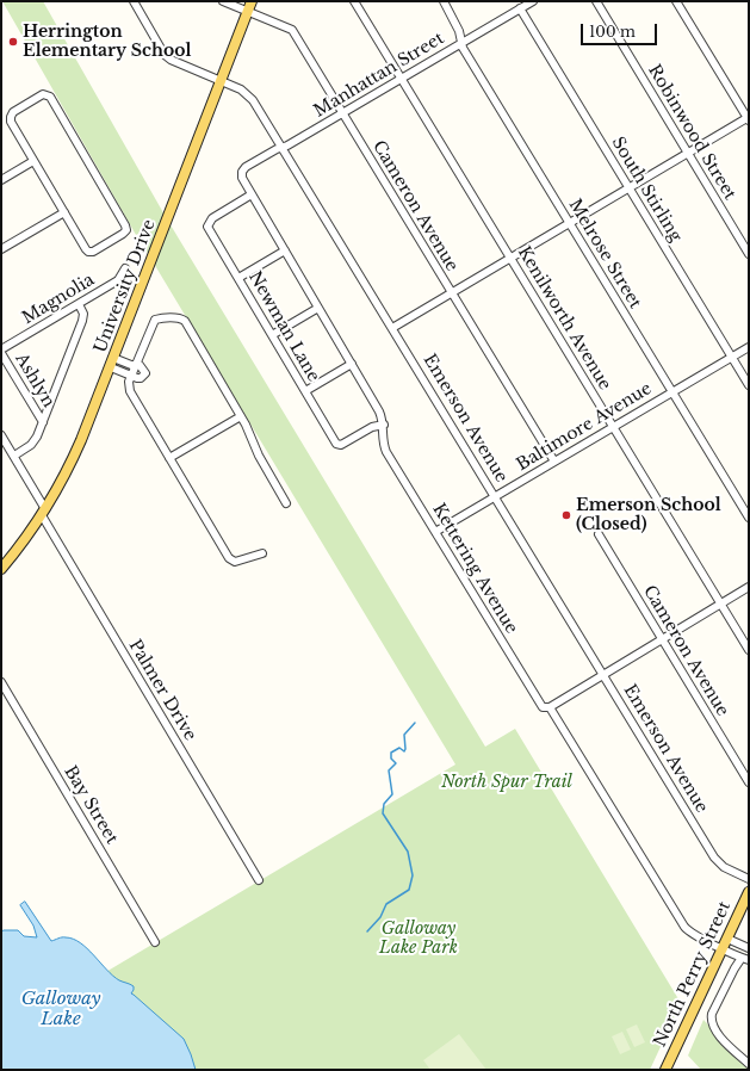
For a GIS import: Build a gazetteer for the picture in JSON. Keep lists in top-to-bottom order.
{
  "streets": {
    "main road": ["University Drive", "North Perry Street"],
    "street": [
      "Manhattan Street",
      "Robinwood Street",
      "South Stirling",
      "Cameron Avenue",
      "Melrose Street",
      "Magnolia",
      "Kenilworth Avenue",
      "Newman Lane",
      "Ashlyn",
      "Emerson Avenue",
      "Baltimore Avenue",
      "Kettering Avenue",
      "Palmer Drive",
      "Bay Street"
    ]
  },
  "crossings": [
    ["Manhattan Street", "South Stirling"],
    ["Manhattan Street", "Cameron Avenue"],
    ["Manhattan Street", "Melrose Street"],
    ["Manhattan Street", "Kenilworth Avenue"],
    ["Manhattan Street", "Emerson Avenue"],
    ["Manhattan Street", "Kettering Avenue"],
    ["South Stirling", "Baltimore Avenue"],
    ["Cameron Avenue", "University Drive"],
    ["Cameron Avenue", "Baltimore Avenue"],
    ["Melrose Street", "Baltimore Avenue"],
    ["University Drive", "Emerson Avenue"],
    ["University Drive", "Palmer Drive"],
    ["Magnolia", "Ashlyn"],
    ["Kenilworth Avenue", "Baltimore Avenue"],
    ["Newman Lane", "Kettering Avenue"],
    ["Emerson Avenue", "Baltimore Avenue"],
    ["Baltimore Avenue", "Kettering Avenue"],
    ["Kettering Avenue", "North Perry Street"]
  ],
  "water": ["Galloway Lake"],
  "parks": ["North Spur Trail", "Galloway Lake Park"],
  "places": ["Herrington Elementary School", "Emerson School (Closed)"],
  "scale_bar": "100 m"
}
